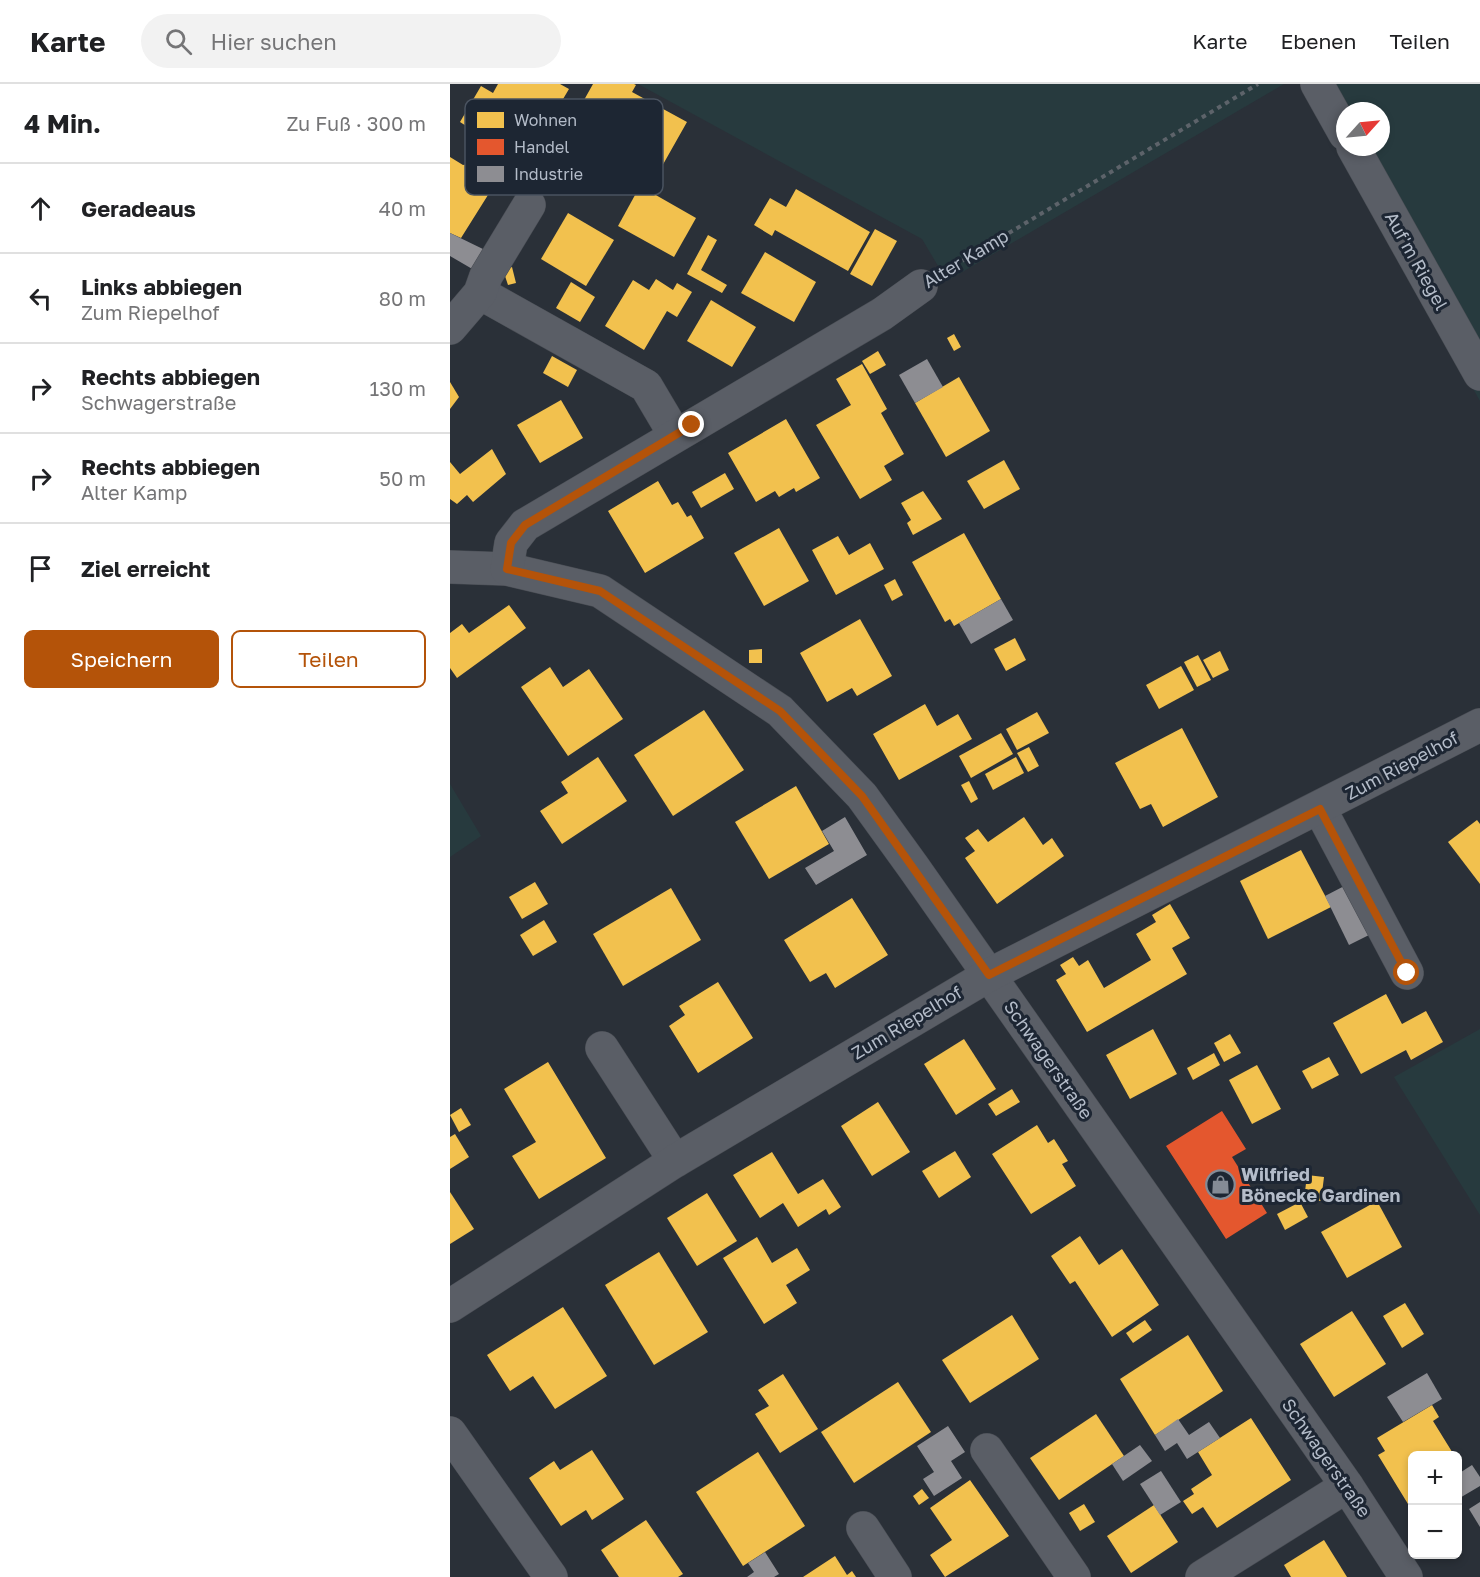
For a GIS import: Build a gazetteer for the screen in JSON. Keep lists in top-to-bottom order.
{
  "streets": {
    "street": [
      "Alter Kamp",
      "Auf'm Riegel",
      "Zum Riepelhof",
      "Schwagerstraße"
    ]
  },
  "crossings": [
    ["Alter Kamp", "Schwagerstraße"],
    ["Zum Riepelhof", "Schwagerstraße"]
  ],
  "places": {
    "shop": ["Wilfried Bönecke Gardinen"]
  },
  "legend": ["Wohnen", "Handel", "Industrie"],
  "north": "top right",
  "page": {
    "header": "Karte",
    "search": "Hier suchen",
    "nav": ["Karte", "Ebenen", "Teilen"],
    "heading": ["4 Min.", "Zu Fuß · 300 m"],
    "list": [
      ["Geradeaus", "40 m"],
      ["Links abbiegen", "Zum Riepelhof", "80 m"],
      ["Rechts abbiegen", "Schwagerstraße", "130 m"],
      ["Rechts abbiegen", "Alter Kamp", "50 m"],
      "Ziel erreicht"
    ],
    "buttons": ["Speichern", "Teilen"],
    "map_buttons": ["+", "−"]
  }
}
